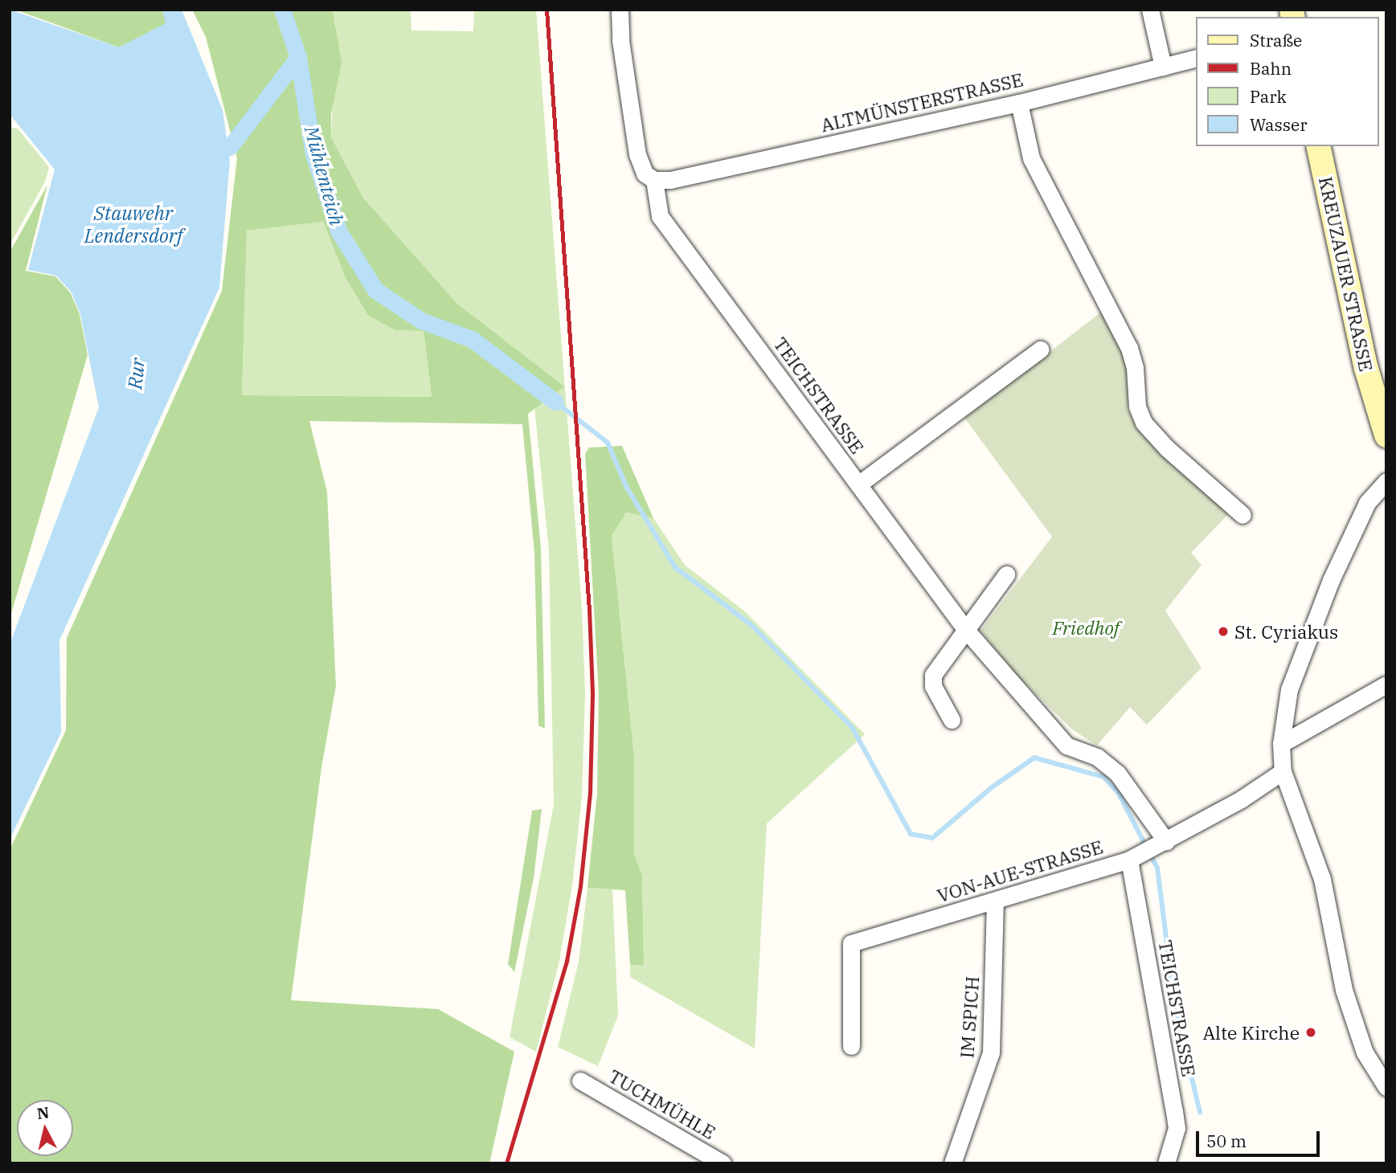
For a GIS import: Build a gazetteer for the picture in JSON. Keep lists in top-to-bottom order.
{
  "streets": {
    "main road": ["KREUZAUER STRASSE"],
    "street": [
      "ALTMÜNSTERSTRASSE",
      "TEICHSTRASSE",
      "VON-AUE-STRASSE",
      "IM SPICH",
      "TUCHMÜHLE"
    ]
  },
  "crossings": [
    ["ALTMÜNSTERSTRASSE", "TEICHSTRASSE"],
    ["TEICHSTRASSE", "VON-AUE-STRASSE"],
    ["VON-AUE-STRASSE", "IM SPICH"]
  ],
  "water": ["Mühlenteich", "Stauwehr Lendersdorf", "Rur"],
  "parks": ["Friedhof"],
  "places": ["St. Cyriakus", "Alte Kirche"],
  "legend": [
    "Straße",
    "Bahn",
    "Park",
    "Wasser"
  ],
  "scale_bar": "50 m",
  "north": "top"
}
